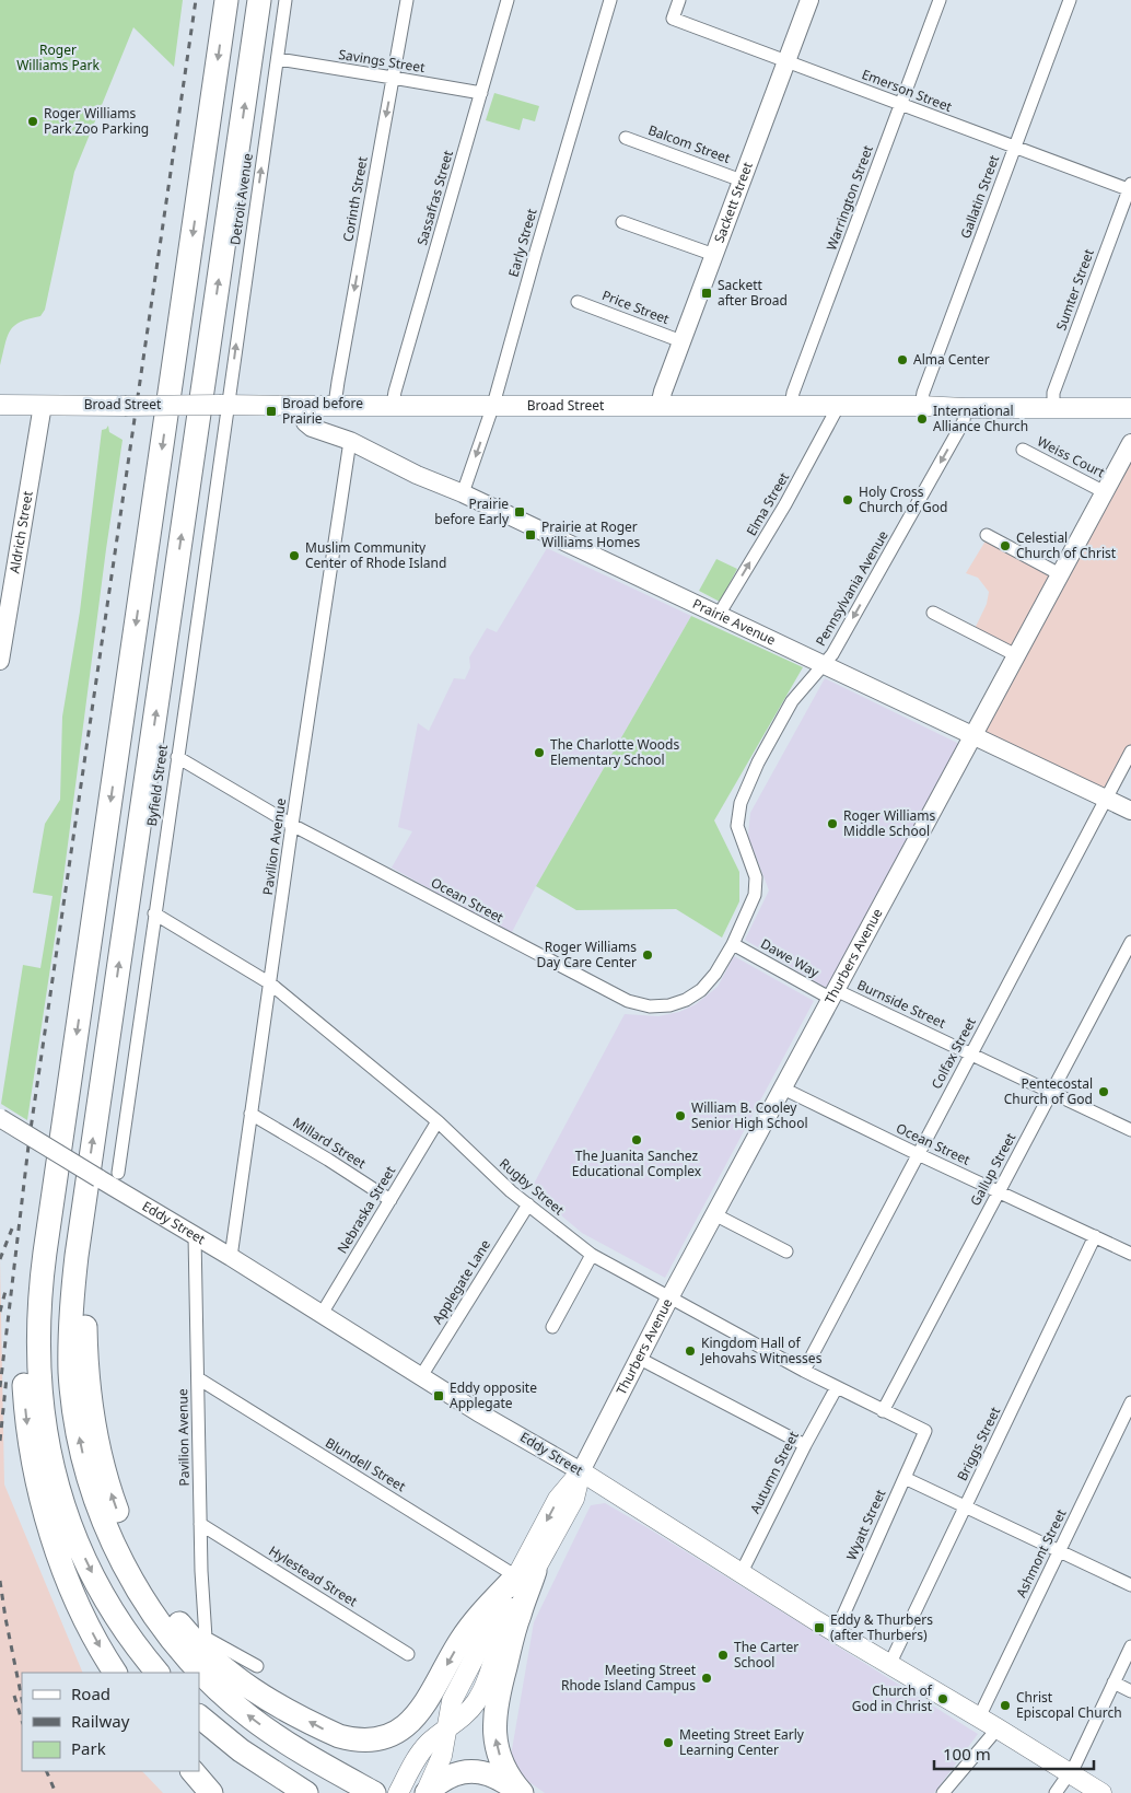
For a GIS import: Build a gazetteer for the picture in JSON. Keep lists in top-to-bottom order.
{
  "streets": {
    "main road": [
      "Sackett Street",
      "Broad Street",
      "Aldrich Street",
      "Prairie Avenue",
      "Thurbers Avenue",
      "Eddy Street"
    ],
    "street": [
      "Savings Street",
      "Emerson Street",
      "Balcom Street",
      "Gallatin Street",
      "Sassafras Street",
      "Warrington Street",
      "Detroit Avenue",
      "Corinth Street",
      "Early Street",
      "Sumter Street",
      "Price Street",
      "Weiss Court",
      "Elma Street",
      "Pennsylvania Avenue",
      "Byfield Street",
      "Pavilion Avenue",
      "Ocean Street",
      "Dawe Way",
      "Burnside Street",
      "Colfax Street",
      "Millard Street",
      "Gallup Street",
      "Rugby Street",
      "Nebraska Street",
      "Applegate Lane",
      "Briggs Street",
      "Blundell Street",
      "Autumn Street",
      "Wyatt Street",
      "Ashmont Street",
      "Hylestead Street"
    ]
  },
  "crossings": [
    ["Savings Street", "Sassafras Street"],
    ["Savings Street", "Detroit Avenue"],
    ["Savings Street", "Corinth Street"],
    ["Emerson Street", "Gallatin Street"],
    ["Emerson Street", "Warrington Street"],
    ["Emerson Street", "Sackett Street"],
    ["Emerson Street", "Sumter Street"],
    ["Balcom Street", "Sackett Street"],
    ["Gallatin Street", "Broad Street"],
    ["Sassafras Street", "Broad Street"],
    ["Warrington Street", "Broad Street"],
    ["Detroit Avenue", "Broad Street"],
    ["Detroit Avenue", "Byfield Street"],
    ["Corinth Street", "Broad Street"],
    ["Sackett Street", "Price Street"],
    ["Sackett Street", "Broad Street"],
    ["Early Street", "Broad Street"],
    ["Early Street", "Prairie Avenue"],
    ["Sumter Street", "Broad Street"],
    ["Broad Street", "Elma Street"],
    ["Broad Street", "Aldrich Street"],
    ["Broad Street", "Pennsylvania Avenue"],
    ["Broad Street", "Prairie Avenue"],
    ["Broad Street", "Byfield Street"],
    ["Weiss Court", "Thurbers Avenue"],
    ["Elma Street", "Prairie Avenue"],
    ["Pennsylvania Avenue", "Prairie Avenue"],
    ["Pennsylvania Avenue", "Ocean Street"],
    ["Pennsylvania Avenue", "Dawe Way"],
    ["Prairie Avenue", "Pavilion Avenue"],
    ["Prairie Avenue", "Thurbers Avenue"],
    ["Prairie Avenue", "Colfax Street"],
    ["Byfield Street", "Ocean Street"],
    ["Byfield Street", "Rugby Street"],
    ["Pavilion Avenue", "Ocean Street"],
    ["Pavilion Avenue", "Millard Street"],
    ["Pavilion Avenue", "Rugby Street"],
    ["Pavilion Avenue", "Eddy Street"],
    ["Pavilion Avenue", "Blundell Street"],
    ["Pavilion Avenue", "Hylestead Street"],
    ["Ocean Street", "Thurbers Avenue"],
    ["Ocean Street", "Dawe Way"],
    ["Ocean Street", "Colfax Street"],
    ["Ocean Street", "Gallup Street"],
    ["Ocean Street", "Briggs Street"],
    ["Thurbers Avenue", "Dawe Way"],
    ["Thurbers Avenue", "Burnside Street"],
    ["Thurbers Avenue", "Rugby Street"],
    ["Thurbers Avenue", "Eddy Street"],
    ["Thurbers Avenue", "Blundell Street"],
    ["Dawe Way", "Burnside Street"],
    ["Burnside Street", "Colfax Street"],
    ["Burnside Street", "Gallup Street"],
    ["Colfax Street", "Rugby Street"],
    ["Millard Street", "Nebraska Street"],
    ["Gallup Street", "Rugby Street"],
    ["Rugby Street", "Nebraska Street"],
    ["Rugby Street", "Applegate Lane"],
    ["Rugby Street", "Autumn Street"],
    ["Rugby Street", "Wyatt Street"],
    ["Nebraska Street", "Eddy Street"],
    ["Eddy Street", "Applegate Lane"],
    ["Eddy Street", "Briggs Street"],
    ["Eddy Street", "Autumn Street"],
    ["Eddy Street", "Wyatt Street"],
    ["Eddy Street", "Ashmont Street"]
  ],
  "one_way": [
    "Detroit Avenue",
    "Corinth Street",
    "Elma Street",
    "Pennsylvania Avenue"
  ],
  "parks": ["Roger Williams Park"],
  "places": {
    "other": [
      "Roger Williams Park Zoo Parking",
      "Alma Center",
      "International Alliance Church",
      "Holy Cross Church of God",
      "Celestial Church of Christ",
      "Muslim Community Center of Rhode Island",
      "The Charlotte Woods Elementary School",
      "Roger Williams Middle School",
      "Roger Williams Day Care Center",
      "Pentecostal Church of God",
      "William B. Cooley Senior High School",
      "The Juanita Sanchez Educational Complex",
      "Kingdom Hall of Jehovahs Witnesses",
      "The Carter School",
      "Meeting Street Rhode Island Campus",
      "Church of God in Christ",
      "Christ Episcopal Church",
      "Meeting Street Early Learning Center"
    ],
    "transit": [
      "Sackett after Broad",
      "Broad before Prairie",
      "Prairie before Early",
      "Prairie at Roger Williams Homes",
      "Eddy opposite Applegate",
      "Eddy & Thurbers (after Thurbers)"
    ]
  },
  "legend": ["Road", "Railway", "Park"],
  "scale_bar": "100 m"
}
